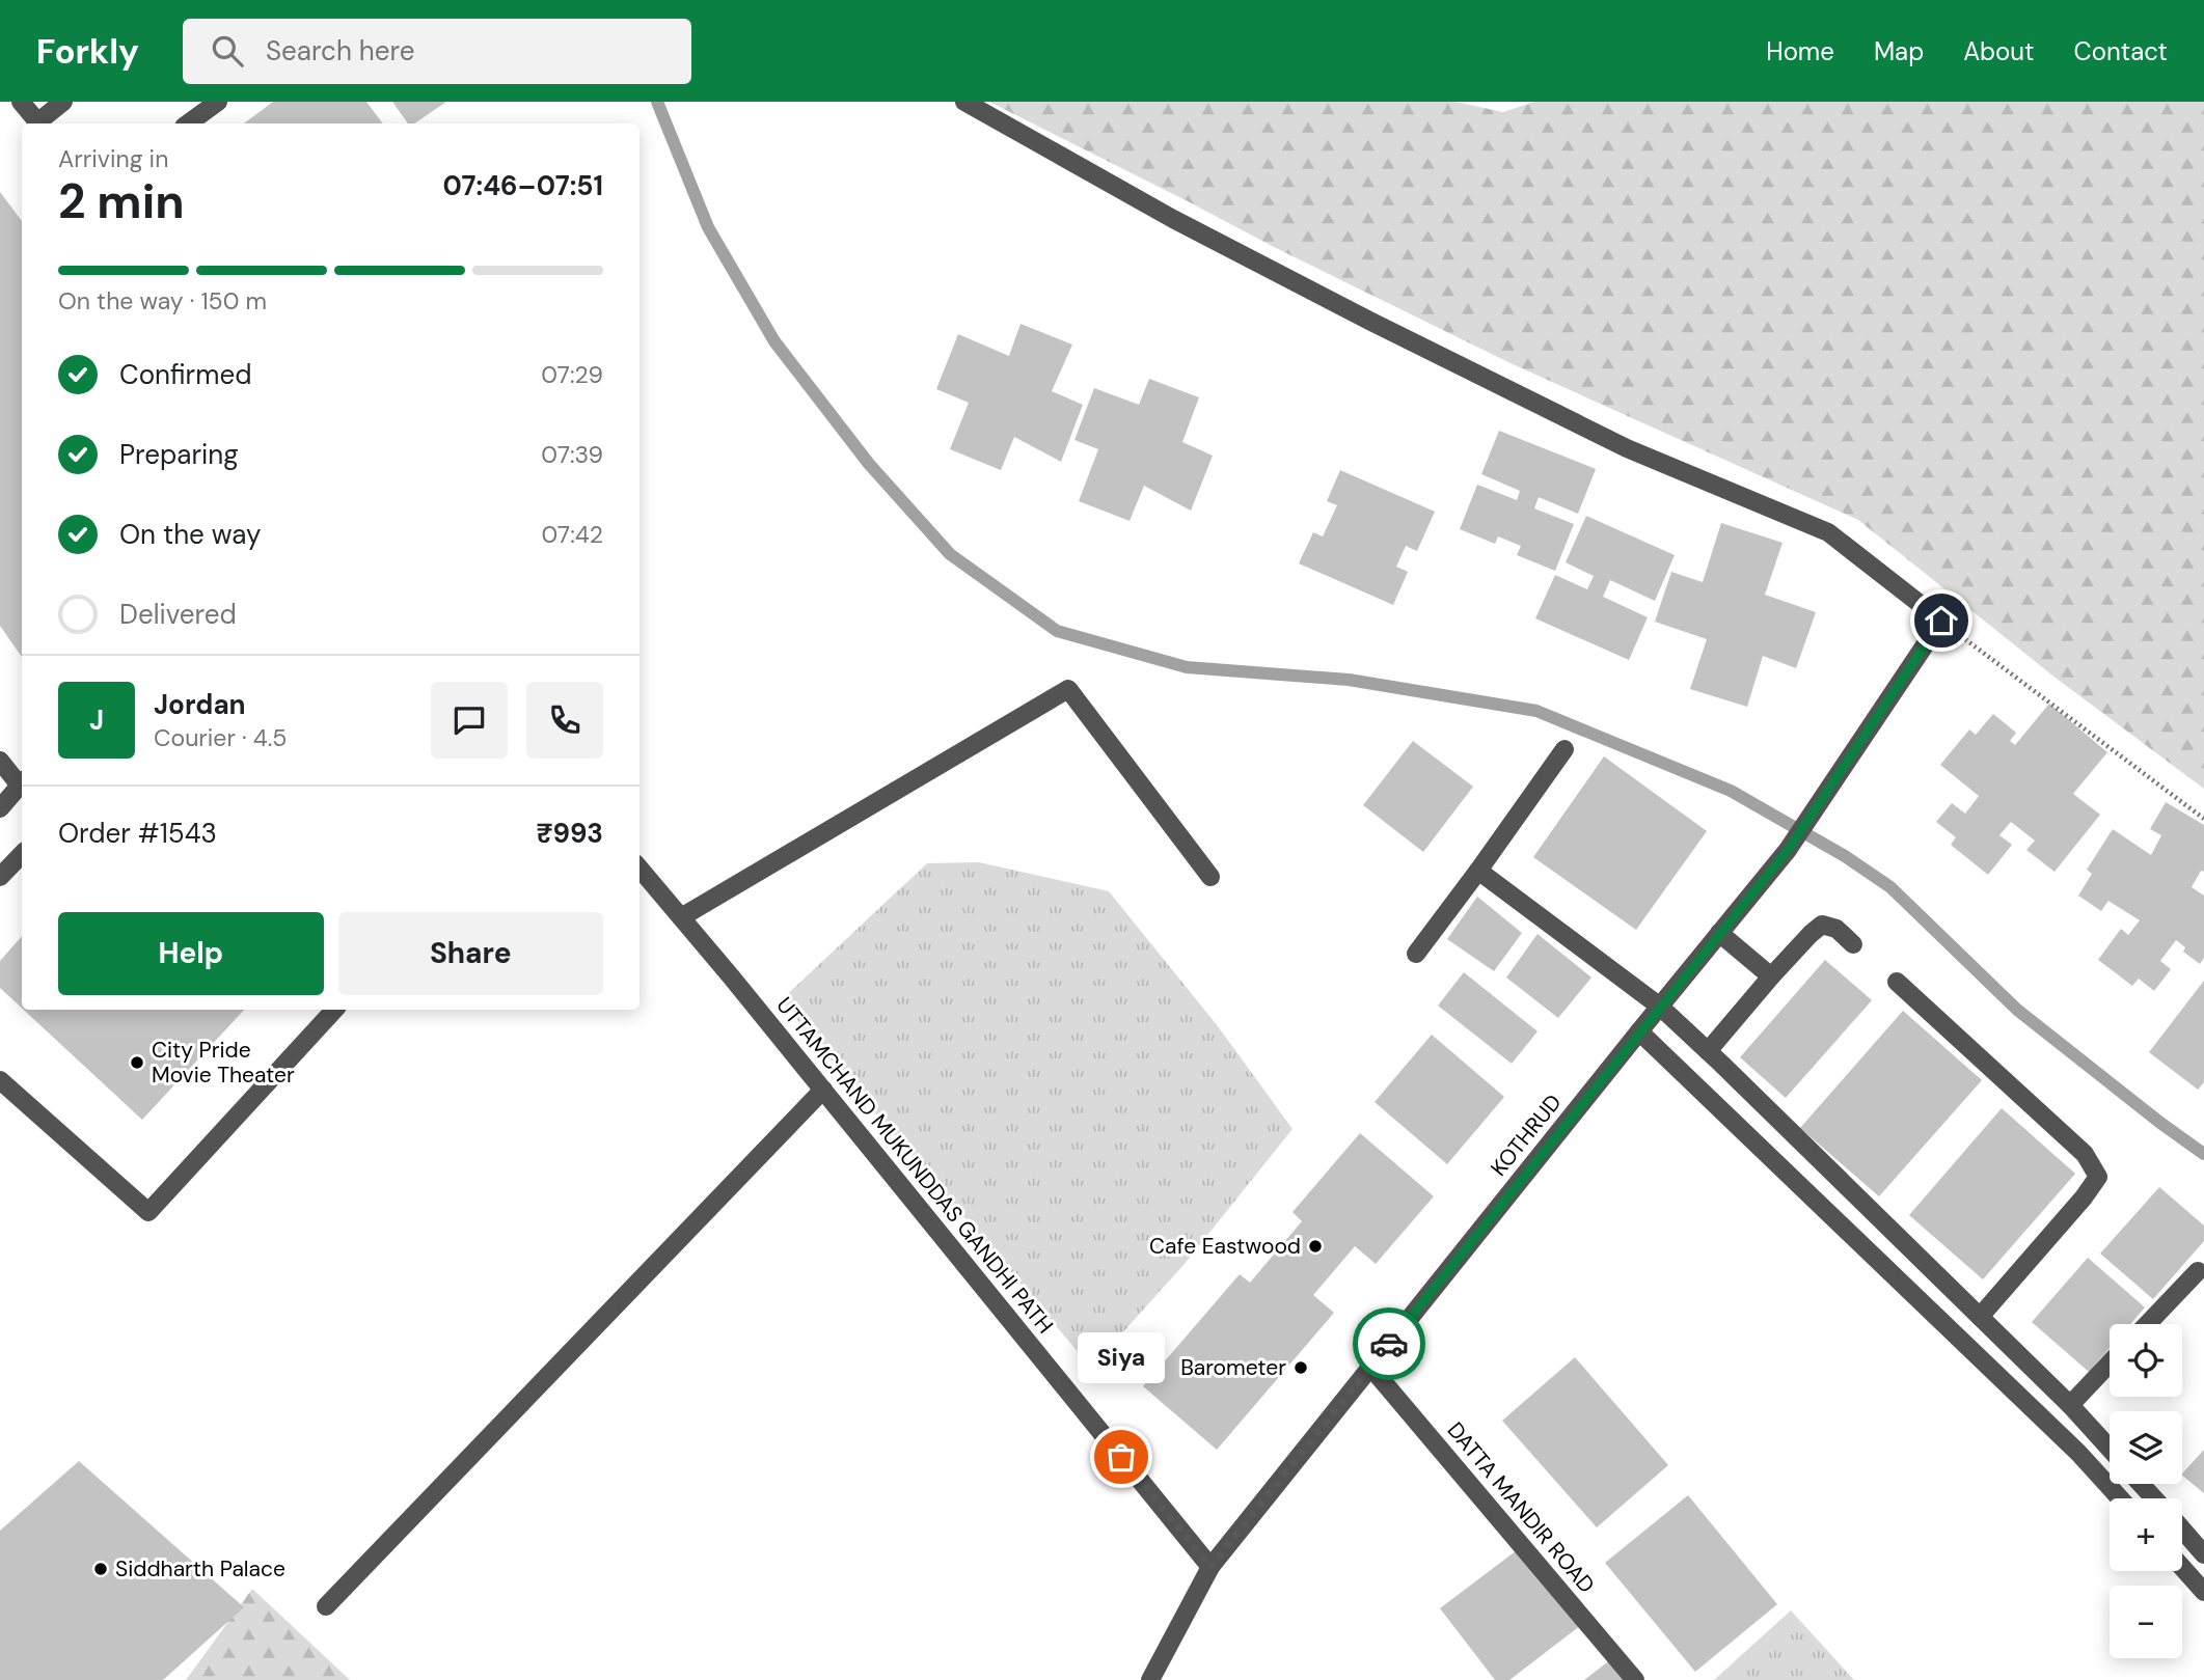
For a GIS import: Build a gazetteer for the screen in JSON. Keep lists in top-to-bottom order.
{
  "streets": {
    "street": ["KOTHRUD", "UTTAMCHAND MUKUNDDAS GANDHI PATH", "DATTA MANDIR ROAD"]
  },
  "crossings": [
    ["KOTHRUD", "UTTAMCHAND MUKUNDDAS GANDHI PATH"],
    ["KOTHRUD", "DATTA MANDIR ROAD"]
  ],
  "places": [
    "City Pride Movie Theater",
    "Cafe Eastwood",
    "Barometer",
    "Siya",
    "Siddharth Palace"
  ],
  "page": {
    "header": "Forkly",
    "search": "Search here",
    "nav": [
      "Home",
      "Map",
      "About",
      "Contact"
    ],
    "heading": ["2 min", "Arriving in", "07:46–07:51"],
    "panel": [
      "Jordan",
      "Courier · 4.5",
      "Order #1543",
      "₹993"
    ],
    "bar": "On the way · 150 m",
    "list": [
      ["Confirmed", "07:29"],
      ["Preparing", "07:39"],
      ["On the way", "07:42"],
      "Delivered"
    ],
    "round": "J",
    "buttons": ["Help", "Share"],
    "map_buttons": ["+", "−"],
    "bubble": "Siya"
  }
}
